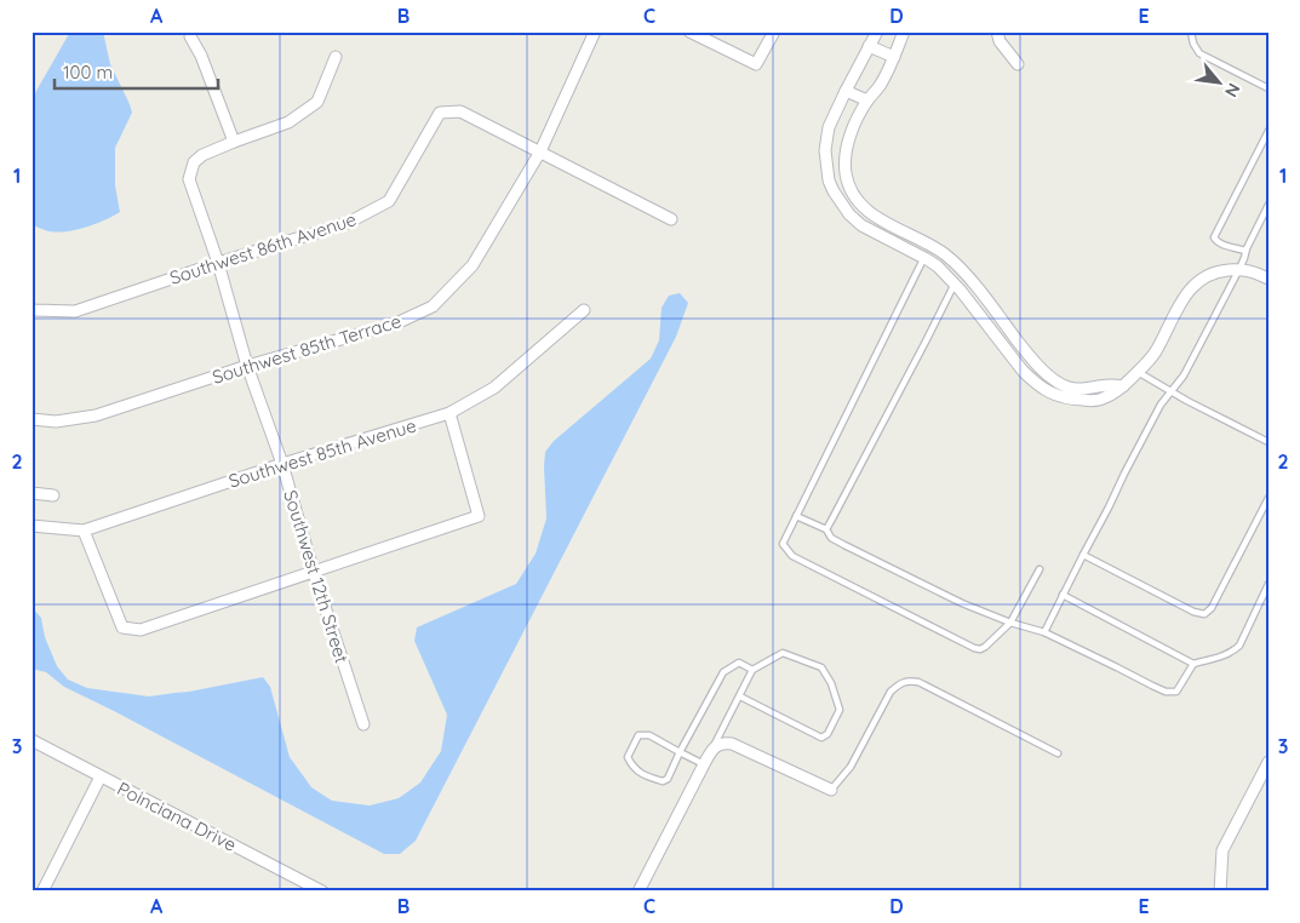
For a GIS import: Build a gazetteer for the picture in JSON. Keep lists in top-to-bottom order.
{
  "streets": {
    "street": [
      "Southwest 86th Avenue",
      "Southwest 85th Terrace",
      "Southwest 85th Avenue",
      "Southwest 12th Street",
      "Poinciana Drive"
    ]
  },
  "crossings": [
    ["Southwest 86th Avenue", "Southwest 85th Terrace"],
    ["Southwest 86th Avenue", "Southwest 12th Street"],
    ["Southwest 85th Terrace", "Southwest 12th Street"],
    ["Southwest 85th Avenue", "Southwest 12th Street"]
  ],
  "scale_bar": "100 m",
  "north": "bottom right",
  "grid": {
    "columns": [
      "A",
      "B",
      "C",
      "D",
      "E"
    ],
    "rows": ["1", "2", "3"]
  }
}
